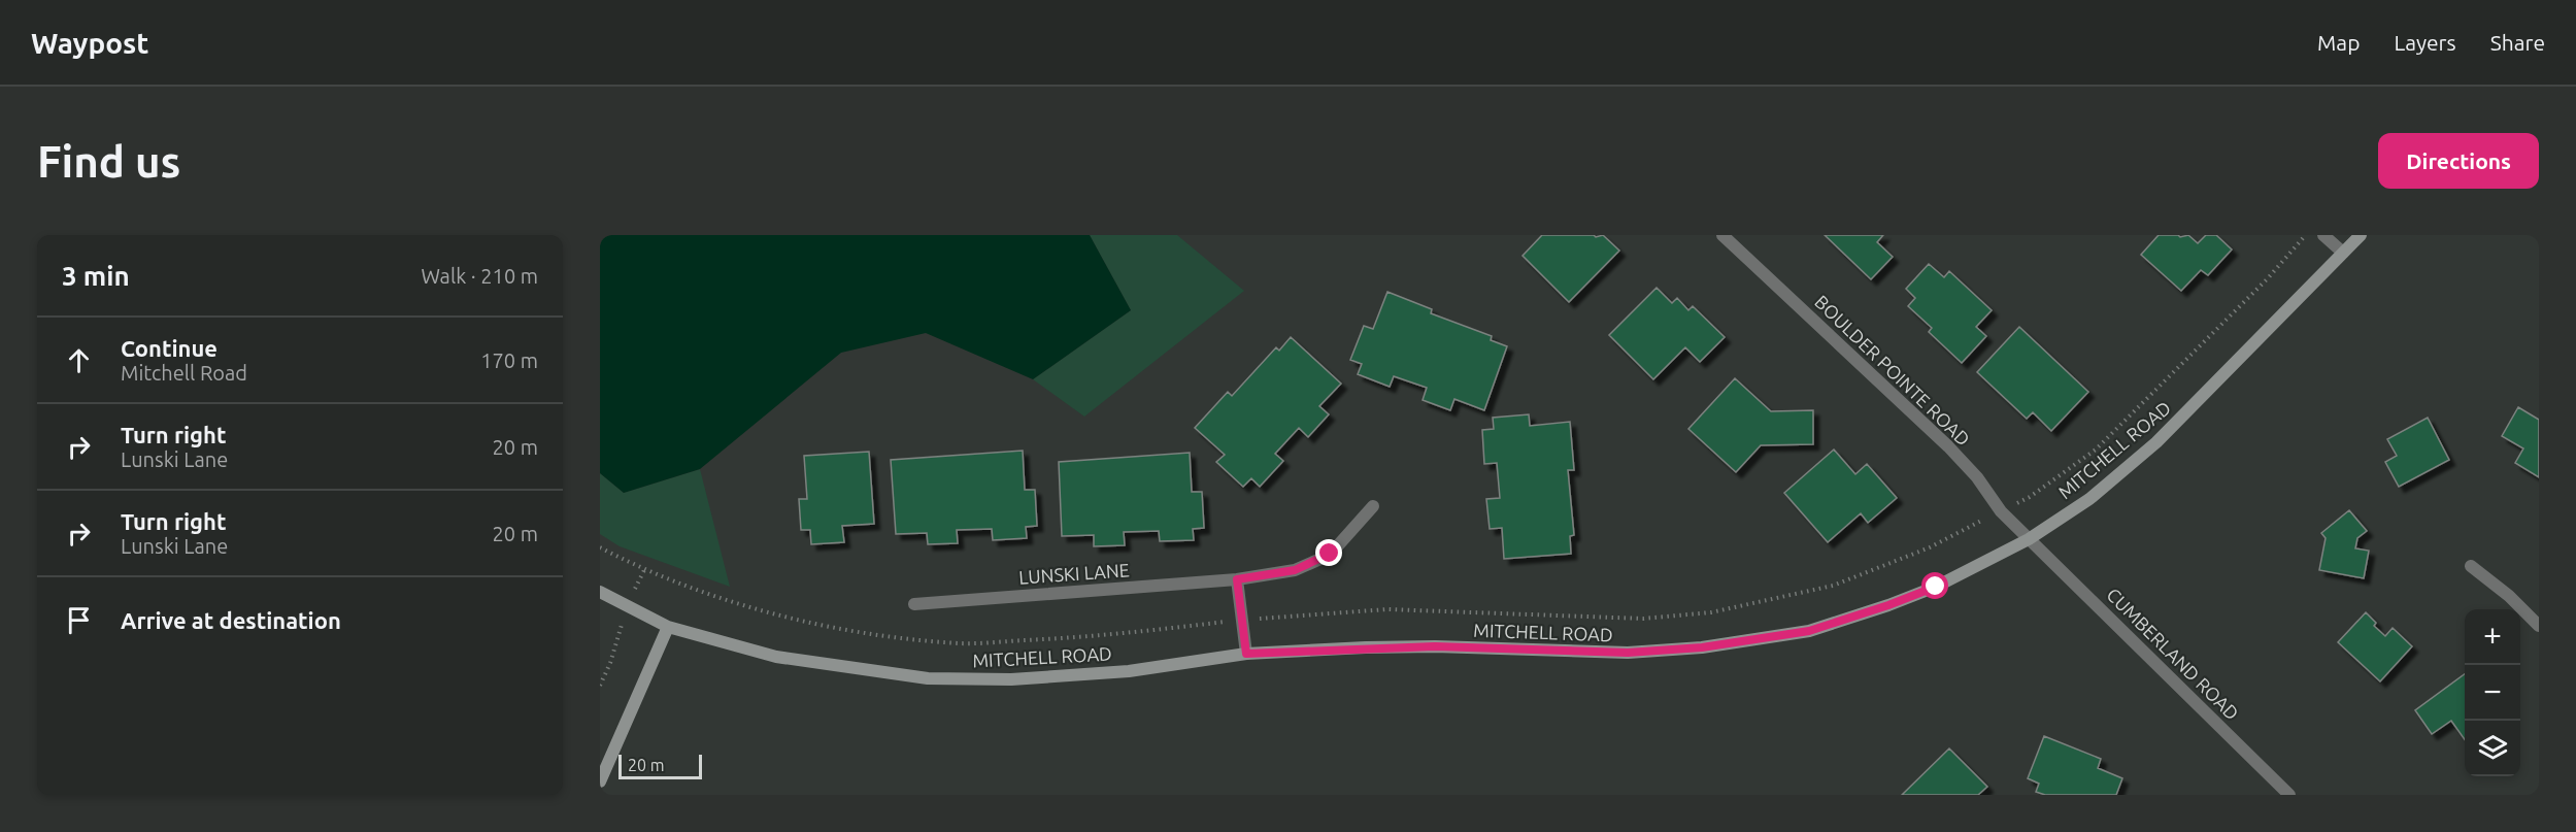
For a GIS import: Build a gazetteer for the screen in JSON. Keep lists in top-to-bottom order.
{
  "streets": {
    "main road": ["MITCHELL ROAD"],
    "street": ["BOULDER POINTE ROAD", "LUNSKI LANE", "CUMBERLAND ROAD"]
  },
  "crossings": [
    ["BOULDER POINTE ROAD", "MITCHELL ROAD"],
    ["BOULDER POINTE ROAD", "CUMBERLAND ROAD"],
    ["MITCHELL ROAD", "CUMBERLAND ROAD"]
  ],
  "scale_bar": "20 m",
  "page": {
    "header": "Waypost",
    "nav": ["Map", "Layers", "Share"],
    "buttons": "Directions",
    "title": "Find us",
    "heading": ["3 min", "Walk · 210 m"],
    "list": [
      ["Continue", "Mitchell Road", "170 m"],
      ["Turn right", "Lunski Lane", "20 m"],
      ["Turn right", "Lunski Lane", "20 m"],
      "Arrive at destination"
    ],
    "map_buttons": ["+", "−"],
    "scale": "20 m"
  }
}
